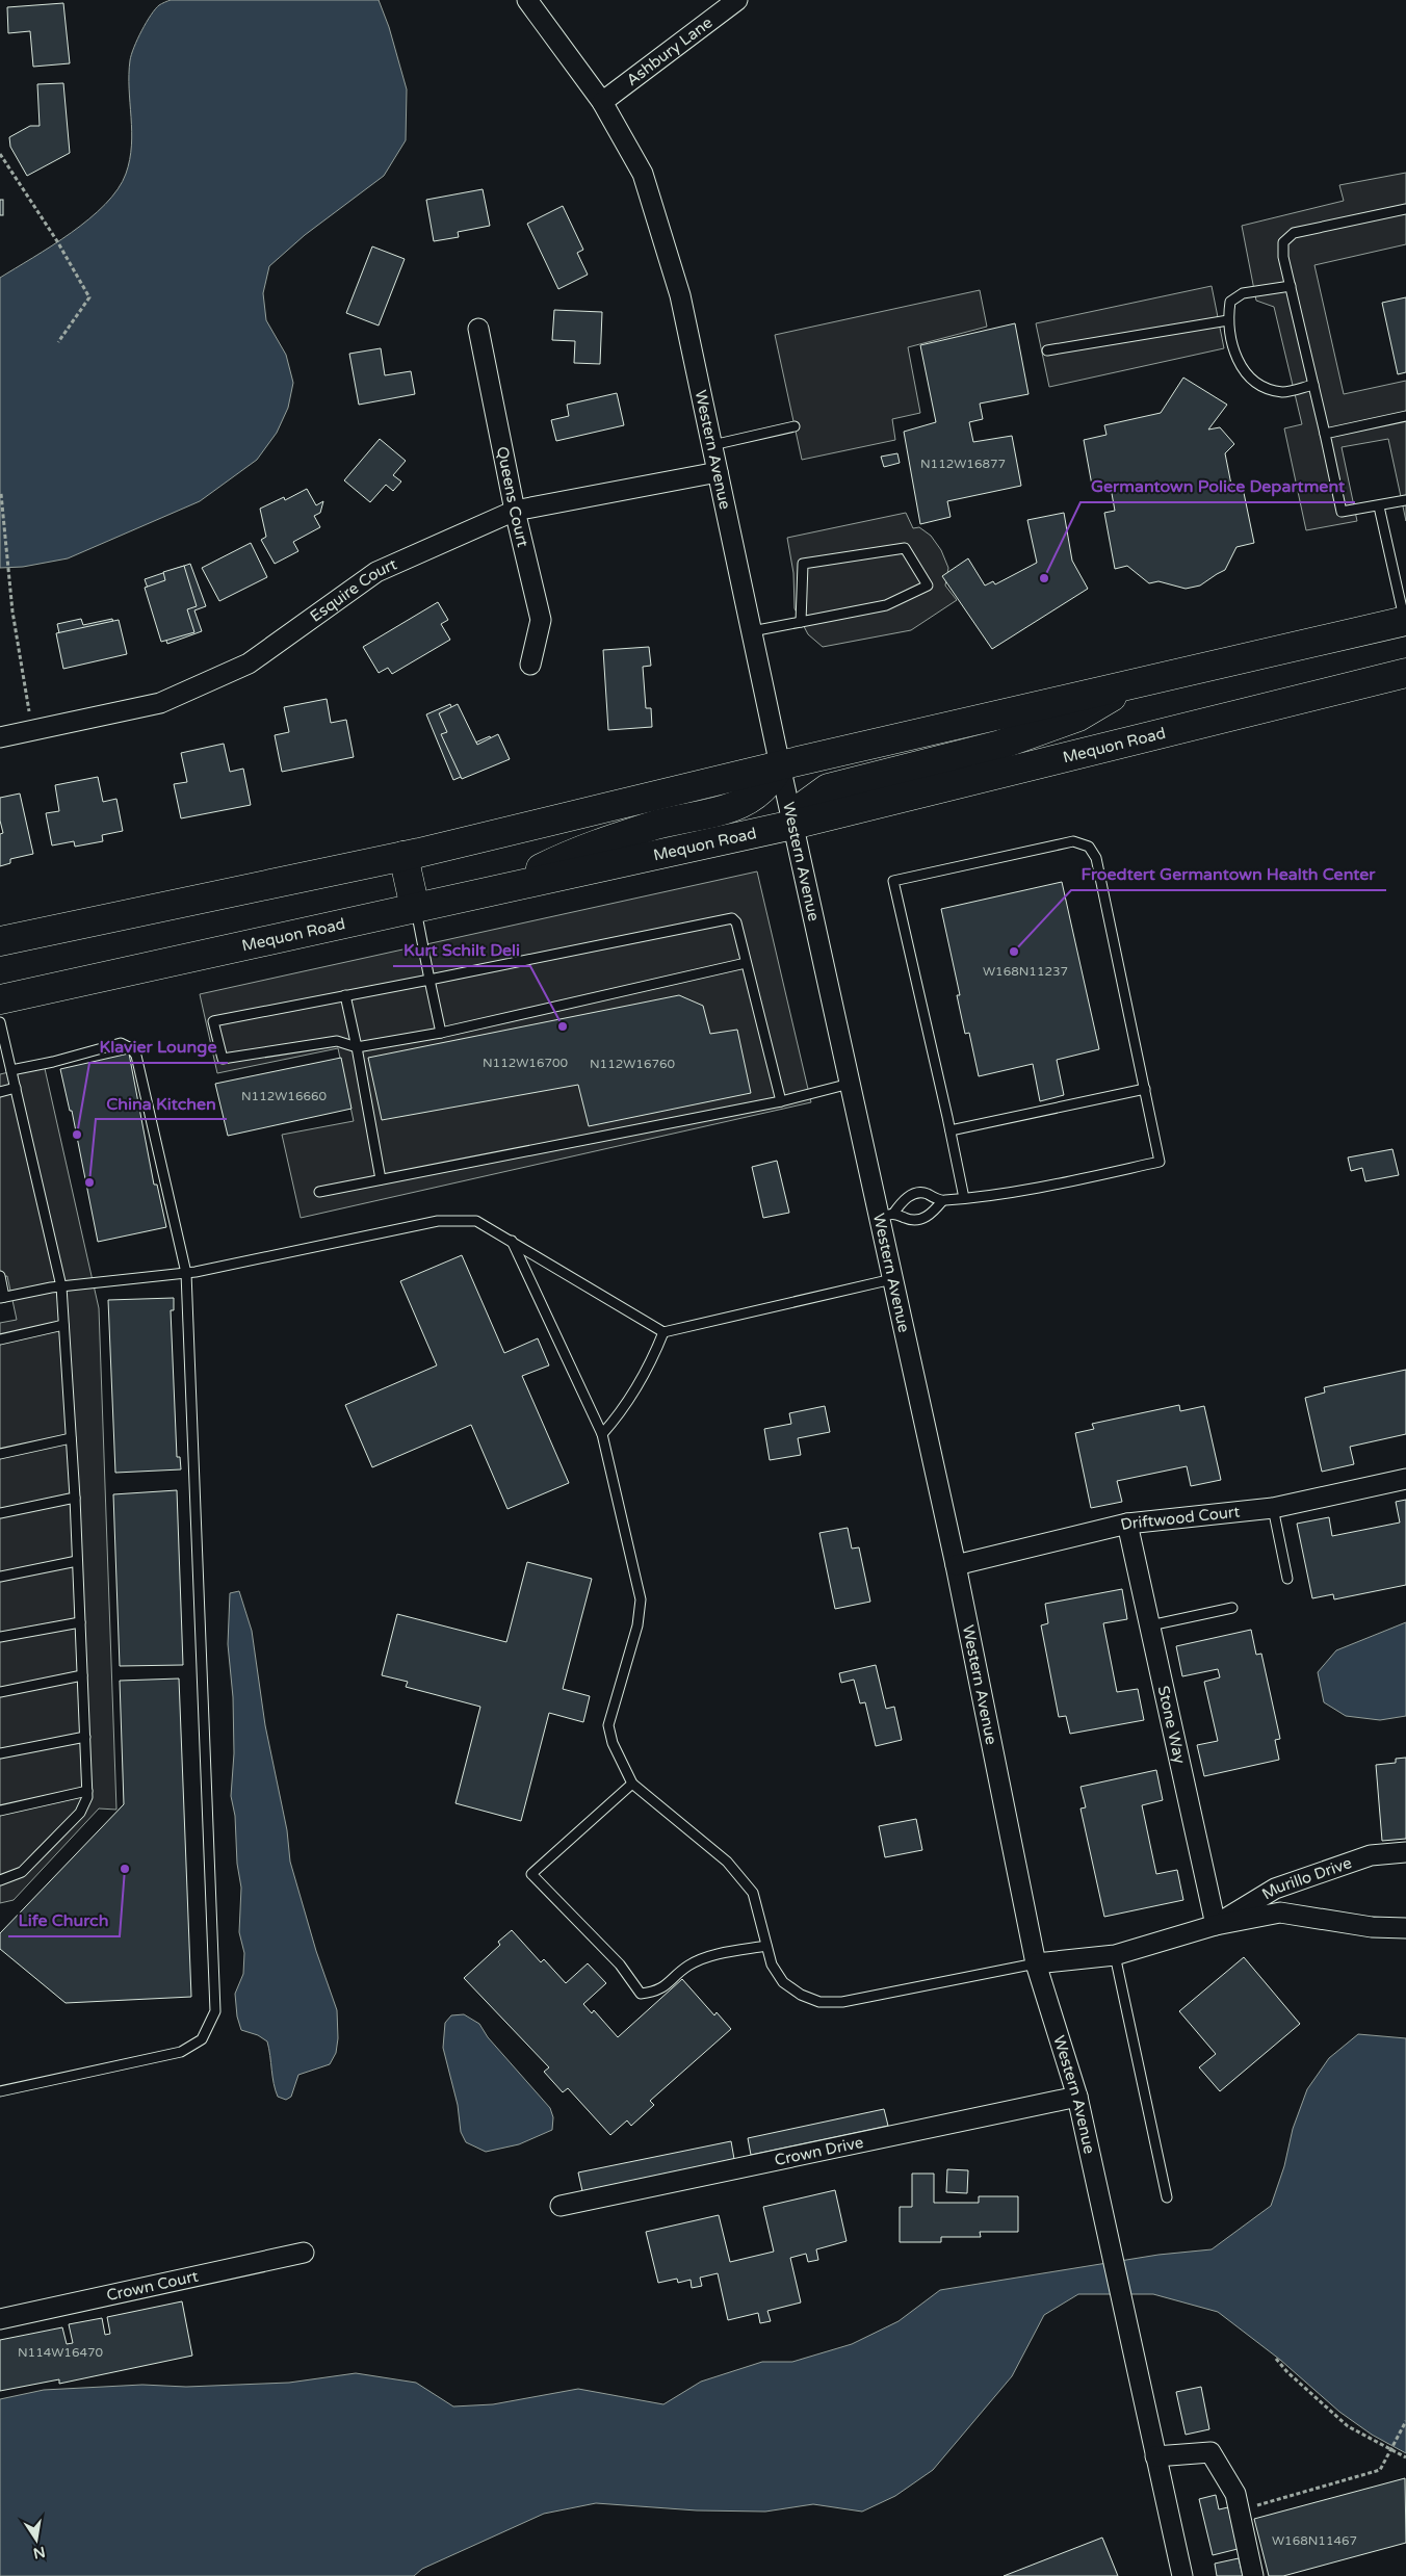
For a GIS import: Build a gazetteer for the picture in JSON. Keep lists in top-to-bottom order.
{
  "streets": {
    "main road": ["Mequon Road"],
    "street": [
      "Ashbury Lane",
      "Western Avenue",
      "Queens Court",
      "Esquire Court",
      "Driftwood Court",
      "Stone Way",
      "Murillo Drive",
      "Crown Drive",
      "Crown Court"
    ]
  },
  "crossings": [
    ["Ashbury Lane", "Western Avenue"],
    ["Western Avenue", "Esquire Court"],
    ["Western Avenue", "Mequon Road"],
    ["Western Avenue", "Driftwood Court"],
    ["Western Avenue", "Murillo Drive"],
    ["Western Avenue", "Crown Drive"],
    ["Queens Court", "Esquire Court"],
    ["Driftwood Court", "Stone Way"],
    ["Stone Way", "Murillo Drive"]
  ],
  "places": [
    "Germantown Police Department",
    "Froedtert Germantown Health Center",
    "Kurt Schilt Deli",
    "Klavier Lounge",
    "China Kitchen",
    "Life Church"
  ],
  "house_numbers": [
    "N112W16877",
    "W168N11237",
    "N112W16700",
    "N112W16760",
    "N112W16660",
    "N114W16470",
    "W168N11467"
  ],
  "north": "bottom"
}
